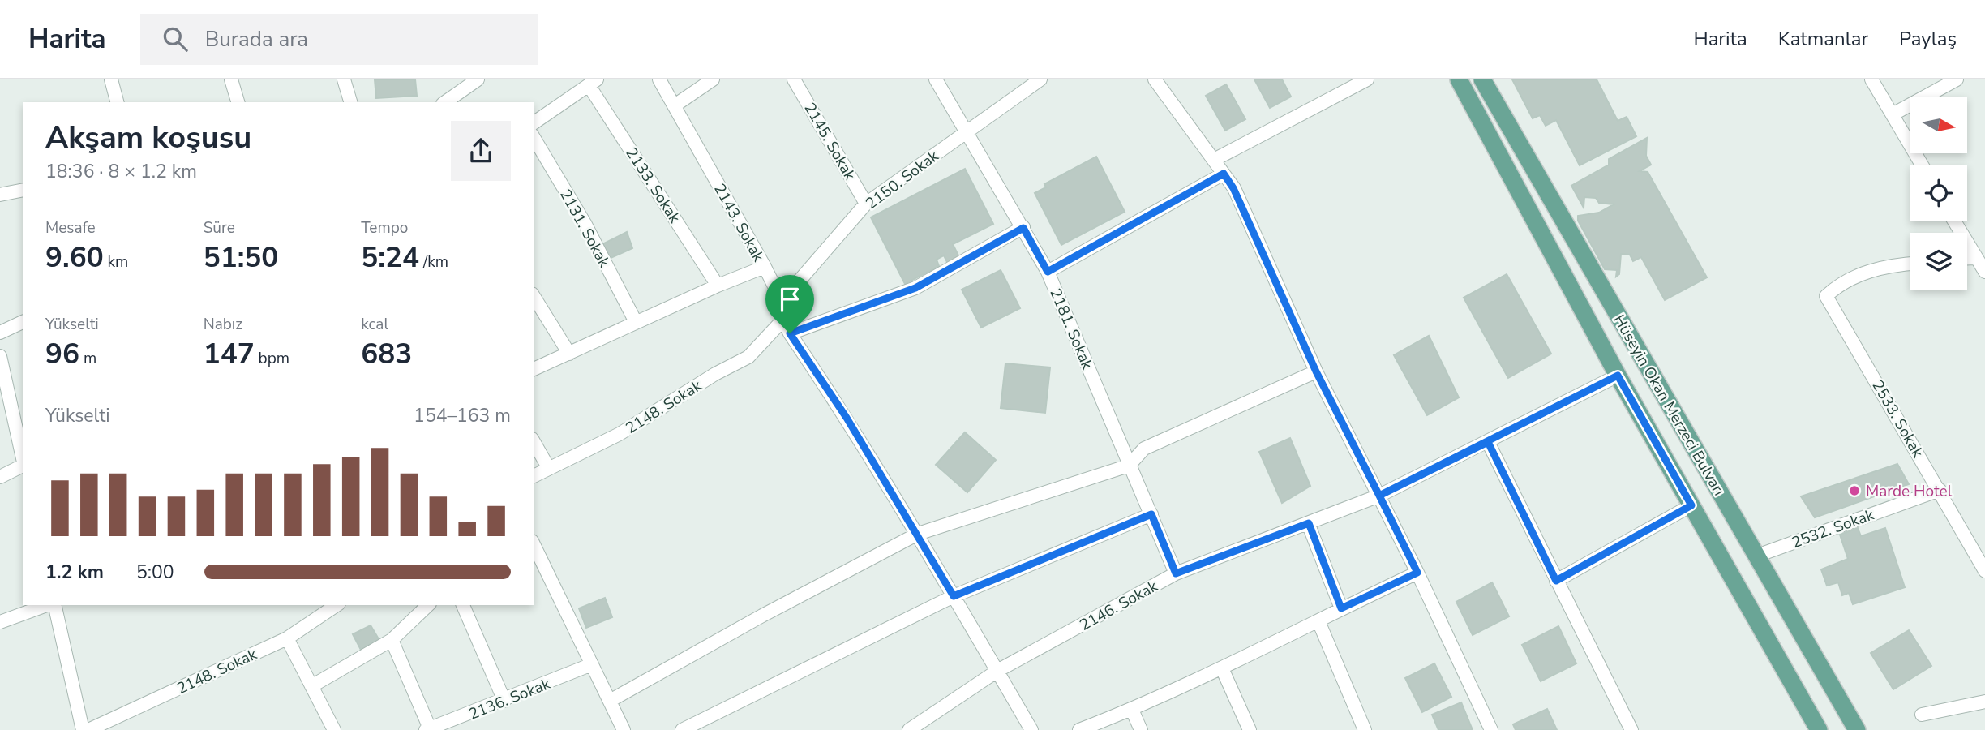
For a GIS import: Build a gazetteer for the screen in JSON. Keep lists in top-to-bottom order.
{
  "streets": {
    "main road": ["Hüseyin Okan Merzeci Bulvarı"],
    "street": [
      "2145. Sokak",
      "2150. Sokak",
      "2133. Sokak",
      "2143. Sokak",
      "2131. Sokak",
      "2181. Sokak",
      "2148. Sokak",
      "2533. Sokak",
      "2532. Sokak",
      "2146. Sokak",
      "2136. Sokak"
    ]
  },
  "crossings": [
    ["2145. Sokak", "2150. Sokak"],
    ["2150. Sokak", "2143. Sokak"],
    ["2150. Sokak", "2181. Sokak"],
    ["2143. Sokak", "2148. Sokak"],
    ["2143. Sokak", "2146. Sokak"],
    ["2181. Sokak", "2146. Sokak"],
    ["Hüseyin Okan Merzeci Bulvarı", "2532. Sokak"],
    ["Hüseyin Okan Merzeci Bulvarı", "2146. Sokak"],
    ["2533. Sokak", "2532. Sokak"]
  ],
  "places": ["Marde Hotel"],
  "north": "right",
  "page": {
    "header": "Harita",
    "search": "Burada ara",
    "nav": ["Harita", "Katmanlar", "Paylaş"],
    "heading": ["Akşam koşusu", "18:36 · 8 × 1.2 km"],
    "stats": [
      ["Mesafe", "9.60 km"],
      ["Süre", "51:50"],
      ["Tempo", "5:24 /km"],
      ["Yükselti", "96 m"],
      ["Nabız", "147 bpm"],
      ["kcal", "683"]
    ],
    "chart": ["Yükselti", "154–163 m"],
    "list": [
      {
        "name": "1.2 km",
        "note": "5:00"
      }
    ]
  }
}
